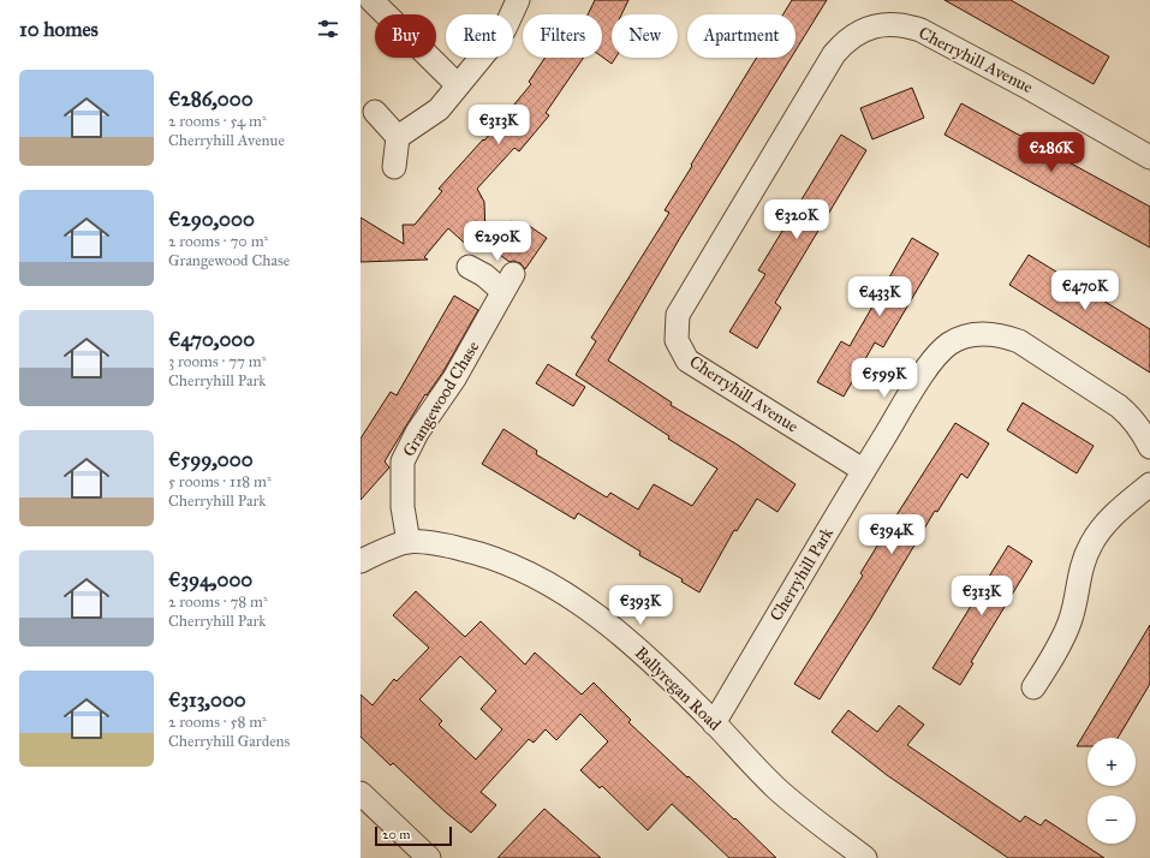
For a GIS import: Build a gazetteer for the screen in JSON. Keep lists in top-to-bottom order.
{
  "streets": {
    "street": [
      "Cherryhill Avenue",
      "Grangewood Chase",
      "Cherryhill Park",
      "Ballyregan Road"
    ]
  },
  "crossings": [
    ["Cherryhill Avenue", "Cherryhill Park"],
    ["Grangewood Chase", "Ballyregan Road"],
    ["Cherryhill Park", "Ballyregan Road"]
  ],
  "scale_bar": "20 m",
  "page": {
    "heading": "10 homes",
    "chip": [
      "Buy",
      "Rent",
      "Filters",
      "New",
      "Apartment"
    ],
    "list": [
      {
        "name": "€286,000",
        "note": "2 rooms · 54 m² · Cherryhill Avenue"
      },
      {
        "name": "€290,000",
        "note": "2 rooms · 70 m² · Grangewood Chase"
      },
      {
        "name": "€470,000",
        "note": "3 rooms · 77 m² · Cherryhill Park"
      },
      {
        "name": "€599,000",
        "note": "5 rooms · 118 m² · Cherryhill Park"
      },
      {
        "name": "€394,000",
        "note": "2 rooms · 78 m² · Cherryhill Park"
      },
      {
        "name": "€313,000",
        "note": "2 rooms · 58 m² · Cherryhill Gardens"
      }
    ],
    "price": [
      "€313K",
      "€286K",
      "€320K",
      "€290K",
      "€470K",
      "€433K",
      "€599K",
      "€394K",
      "€313K",
      "€393K"
    ],
    "map_buttons": ["+", "−"],
    "scale": "20 m"
  }
}
